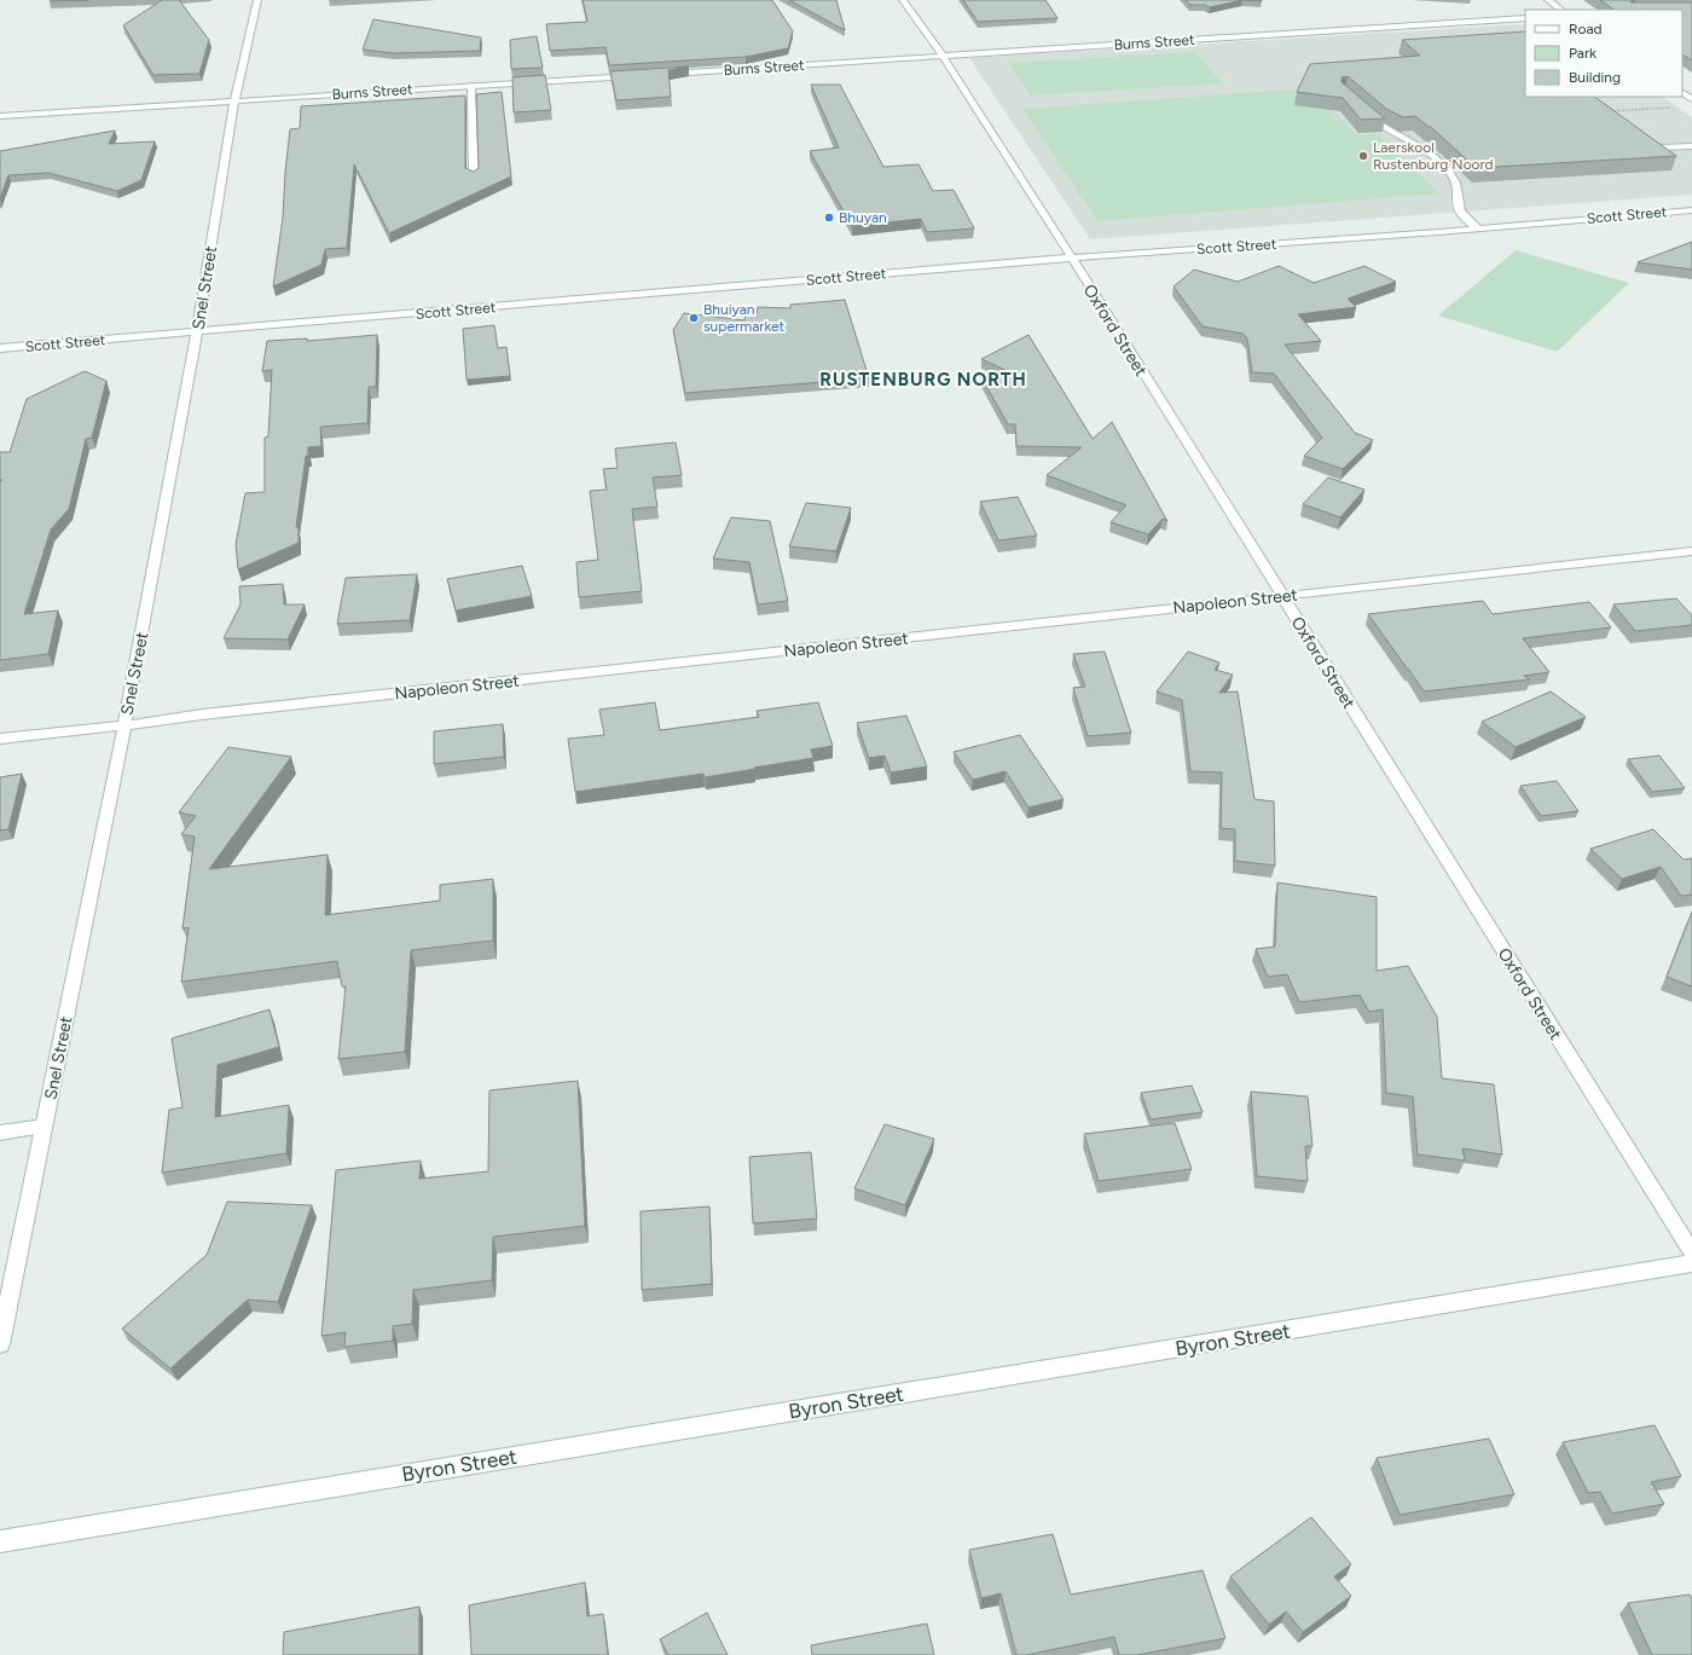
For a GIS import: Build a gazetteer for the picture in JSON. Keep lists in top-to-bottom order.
{
  "streets": {
    "street": [
      "Burns Street",
      "Scott Street",
      "Snel Street",
      "Oxford Street",
      "Napoleon Street",
      "Byron Street"
    ]
  },
  "crossings": [
    ["Burns Street", "Snel Street"],
    ["Burns Street", "Oxford Street"],
    ["Scott Street", "Snel Street"],
    ["Scott Street", "Oxford Street"],
    ["Snel Street", "Napoleon Street"],
    ["Oxford Street", "Napoleon Street"]
  ],
  "districts": ["RUSTENBURG NORTH"],
  "places": ["Laerskool Rustenburg Noord", "Bhuyan", "Bhuiyan supermarket"],
  "legend": ["Road", "Park", "Building"]
}
